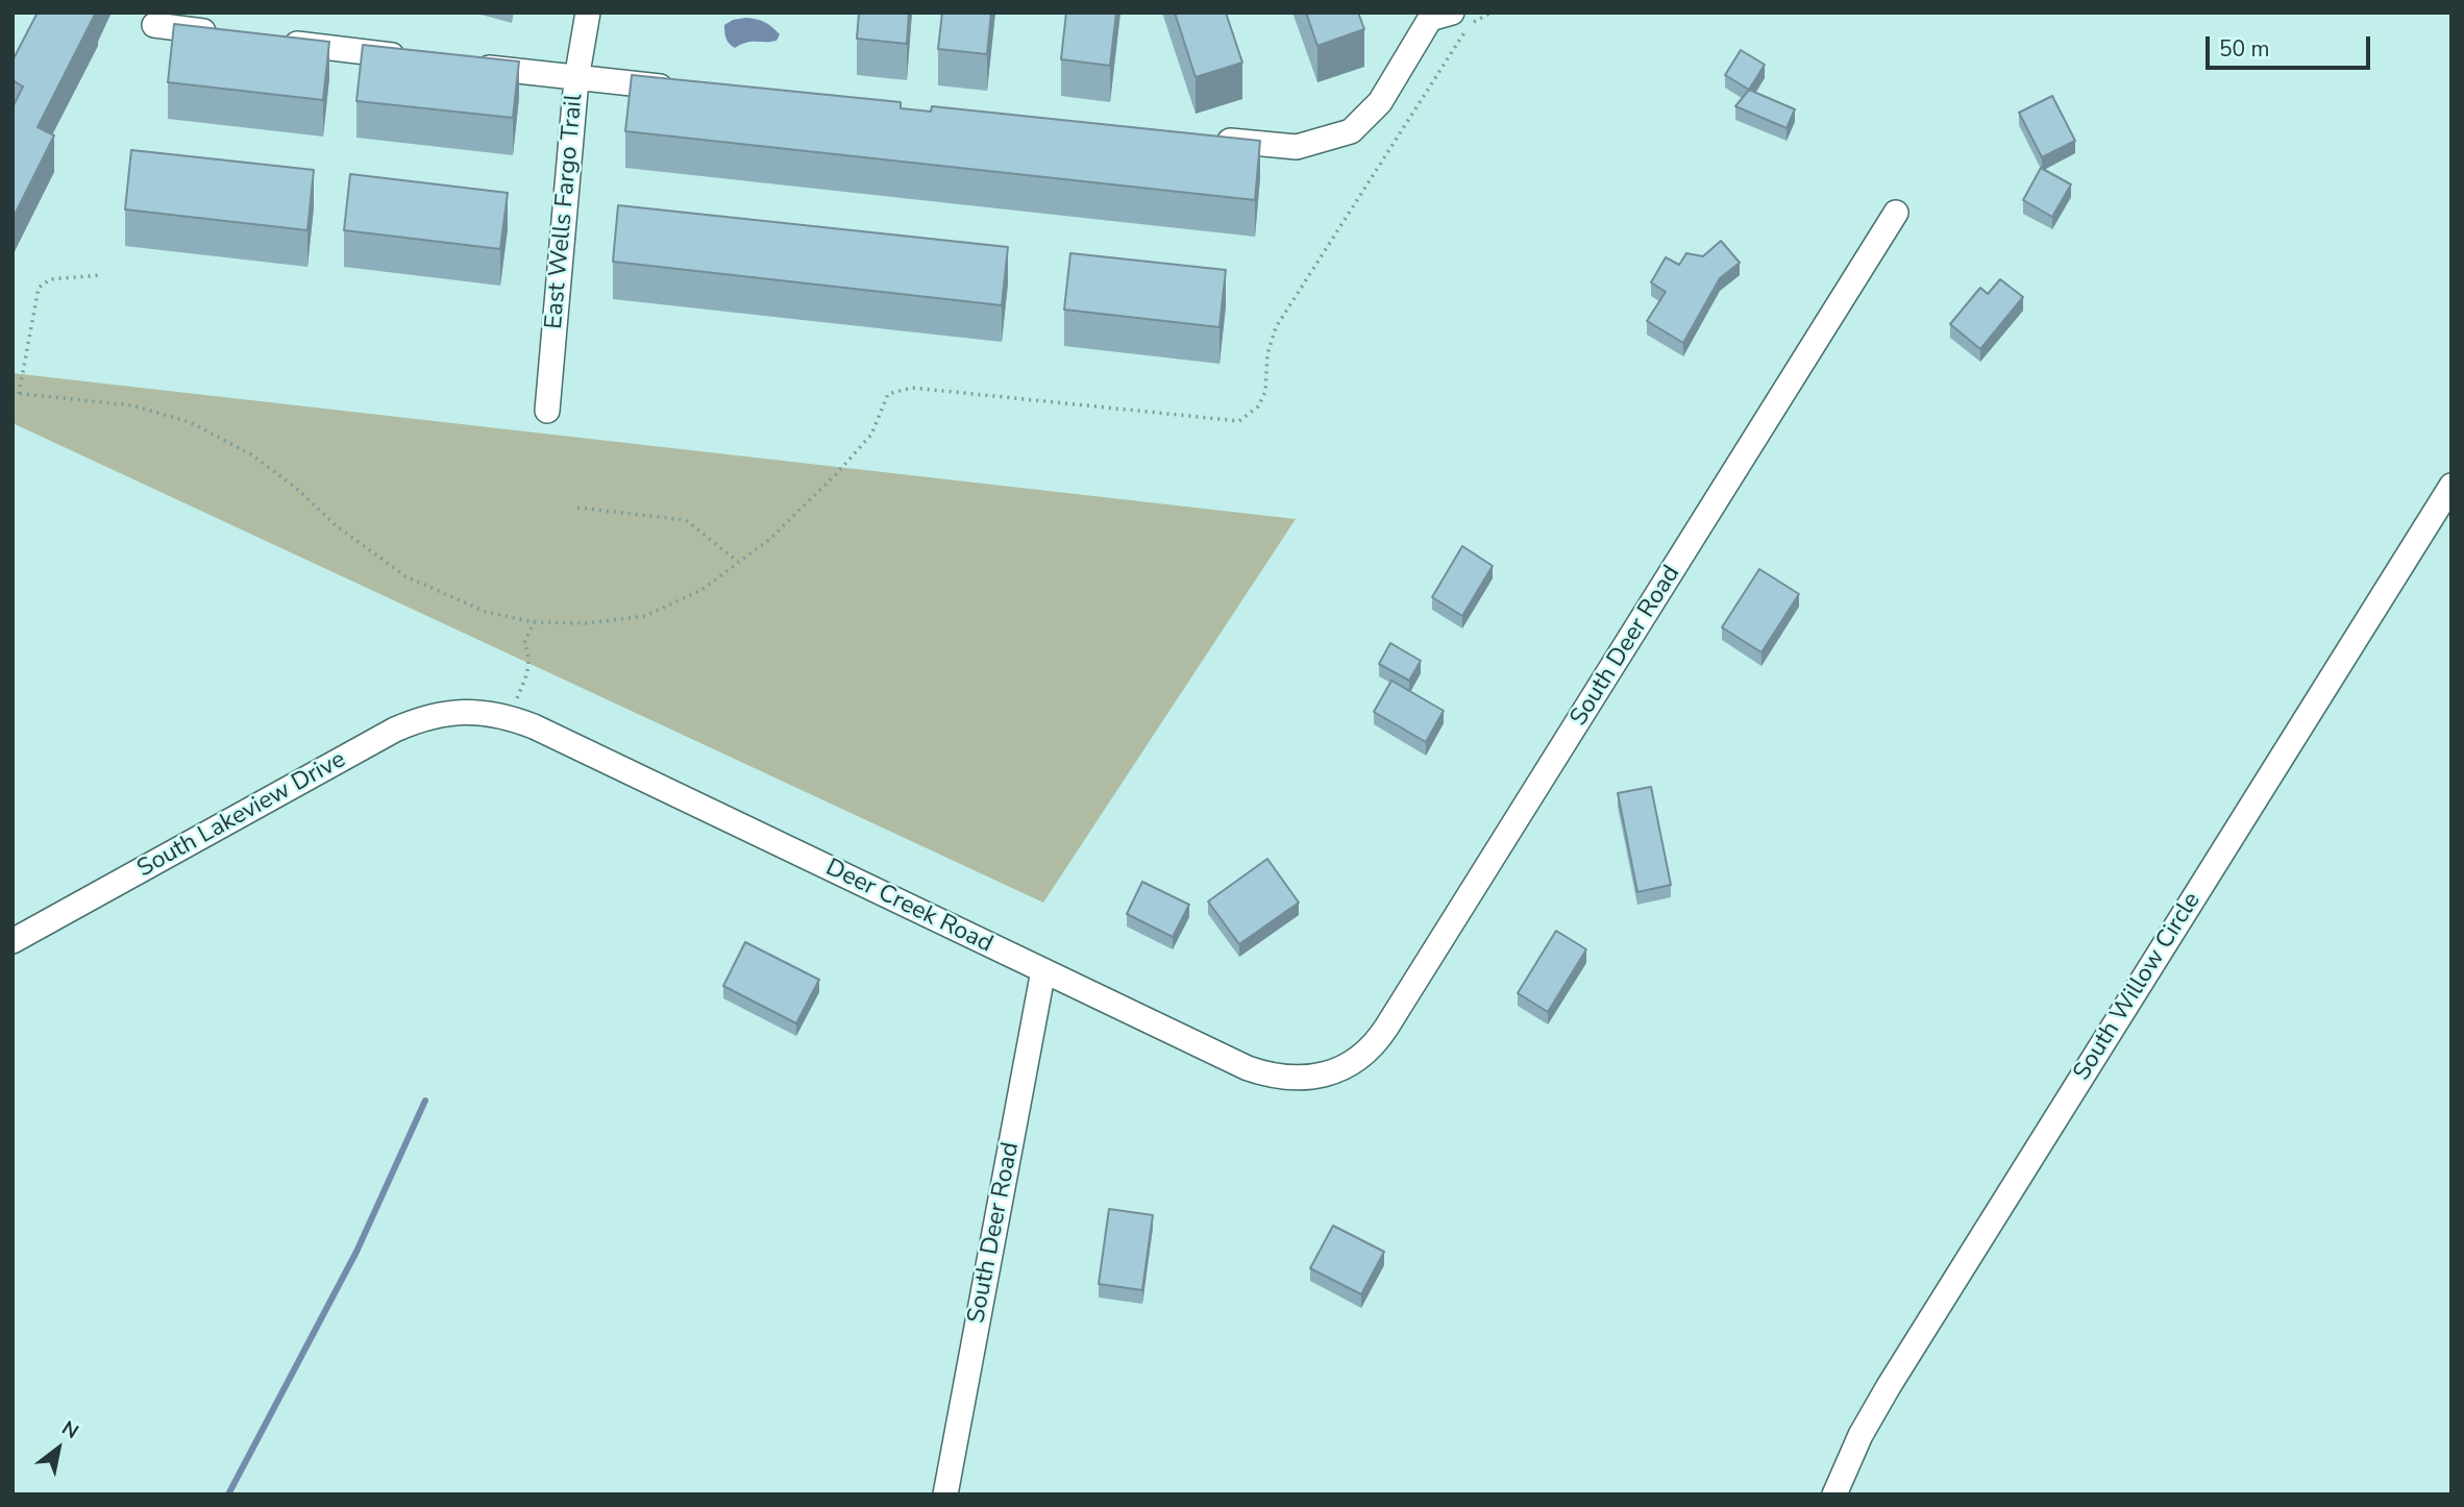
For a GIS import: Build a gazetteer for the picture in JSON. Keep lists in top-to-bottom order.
{
  "streets": {
    "street": [
      "East Wells Fargo Trail",
      "South Deer Road",
      "South Lakeview Drive",
      "Deer Creek Road",
      "South Willow Circle"
    ]
  },
  "crossings": [
    ["South Deer Road", "Deer Creek Road"],
    ["South Lakeview Drive", "Deer Creek Road"]
  ],
  "scale_bar": "50 m",
  "north": "top right"
}
